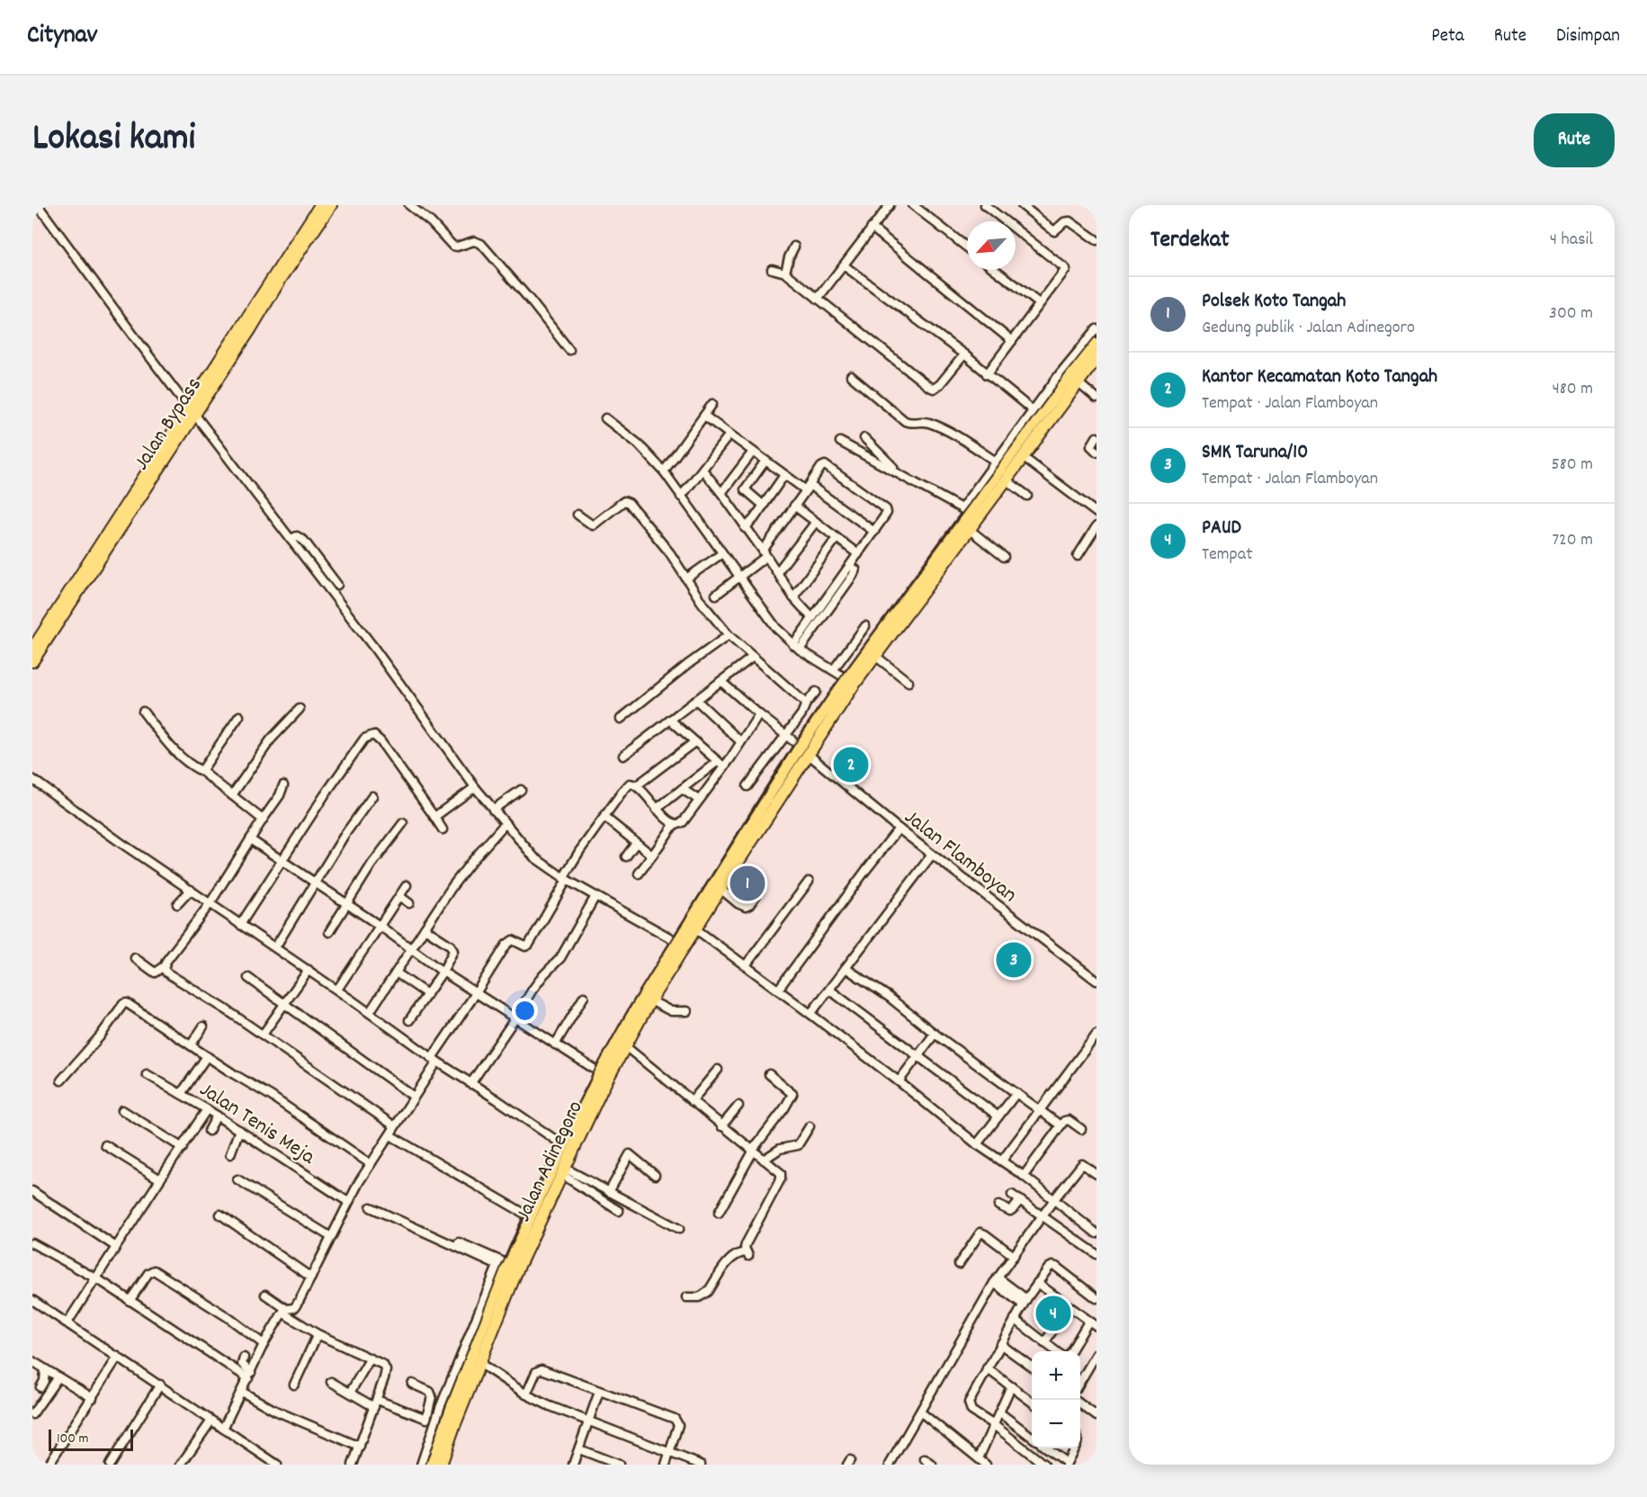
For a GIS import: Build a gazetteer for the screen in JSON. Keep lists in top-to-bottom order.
{
  "streets": {
    "highway": ["Jalan Bypass", "Jalan Adinegoro"],
    "street": ["Jalan Flamboyan", "Jalan Tenis Meja"]
  },
  "crossings": [
    ["Jalan Flamboyan", "Jalan Adinegoro"]
  ],
  "scale_bar": "100 m",
  "north": "bottom left",
  "page": {
    "header": "Citynav",
    "nav": ["Peta", "Rute", "Disimpan"],
    "title": "Lokasi kami",
    "buttons": "Rute",
    "heading": ["Terdekat", "4 hasil"],
    "list": [
      {
        "mark": "1",
        "name": "Polsek Koto Tangah",
        "note": "Gedung publik · Jalan Adinegoro",
        "value": "300 m"
      },
      {
        "mark": "2",
        "name": "Kantor Kecamatan Koto Tangah",
        "note": "Tempat · Jalan Flamboyan",
        "value": "480 m"
      },
      {
        "mark": "3",
        "name": "SMK Taruna/10",
        "note": "Tempat · Jalan Flamboyan",
        "value": "580 m"
      },
      {
        "mark": "4",
        "name": "PAUD",
        "note": "Tempat",
        "value": "720 m"
      }
    ],
    "pins": [
      "2",
      "1",
      "3",
      "4"
    ],
    "map_buttons": ["+", "−"],
    "scale": "100 m"
  }
}
